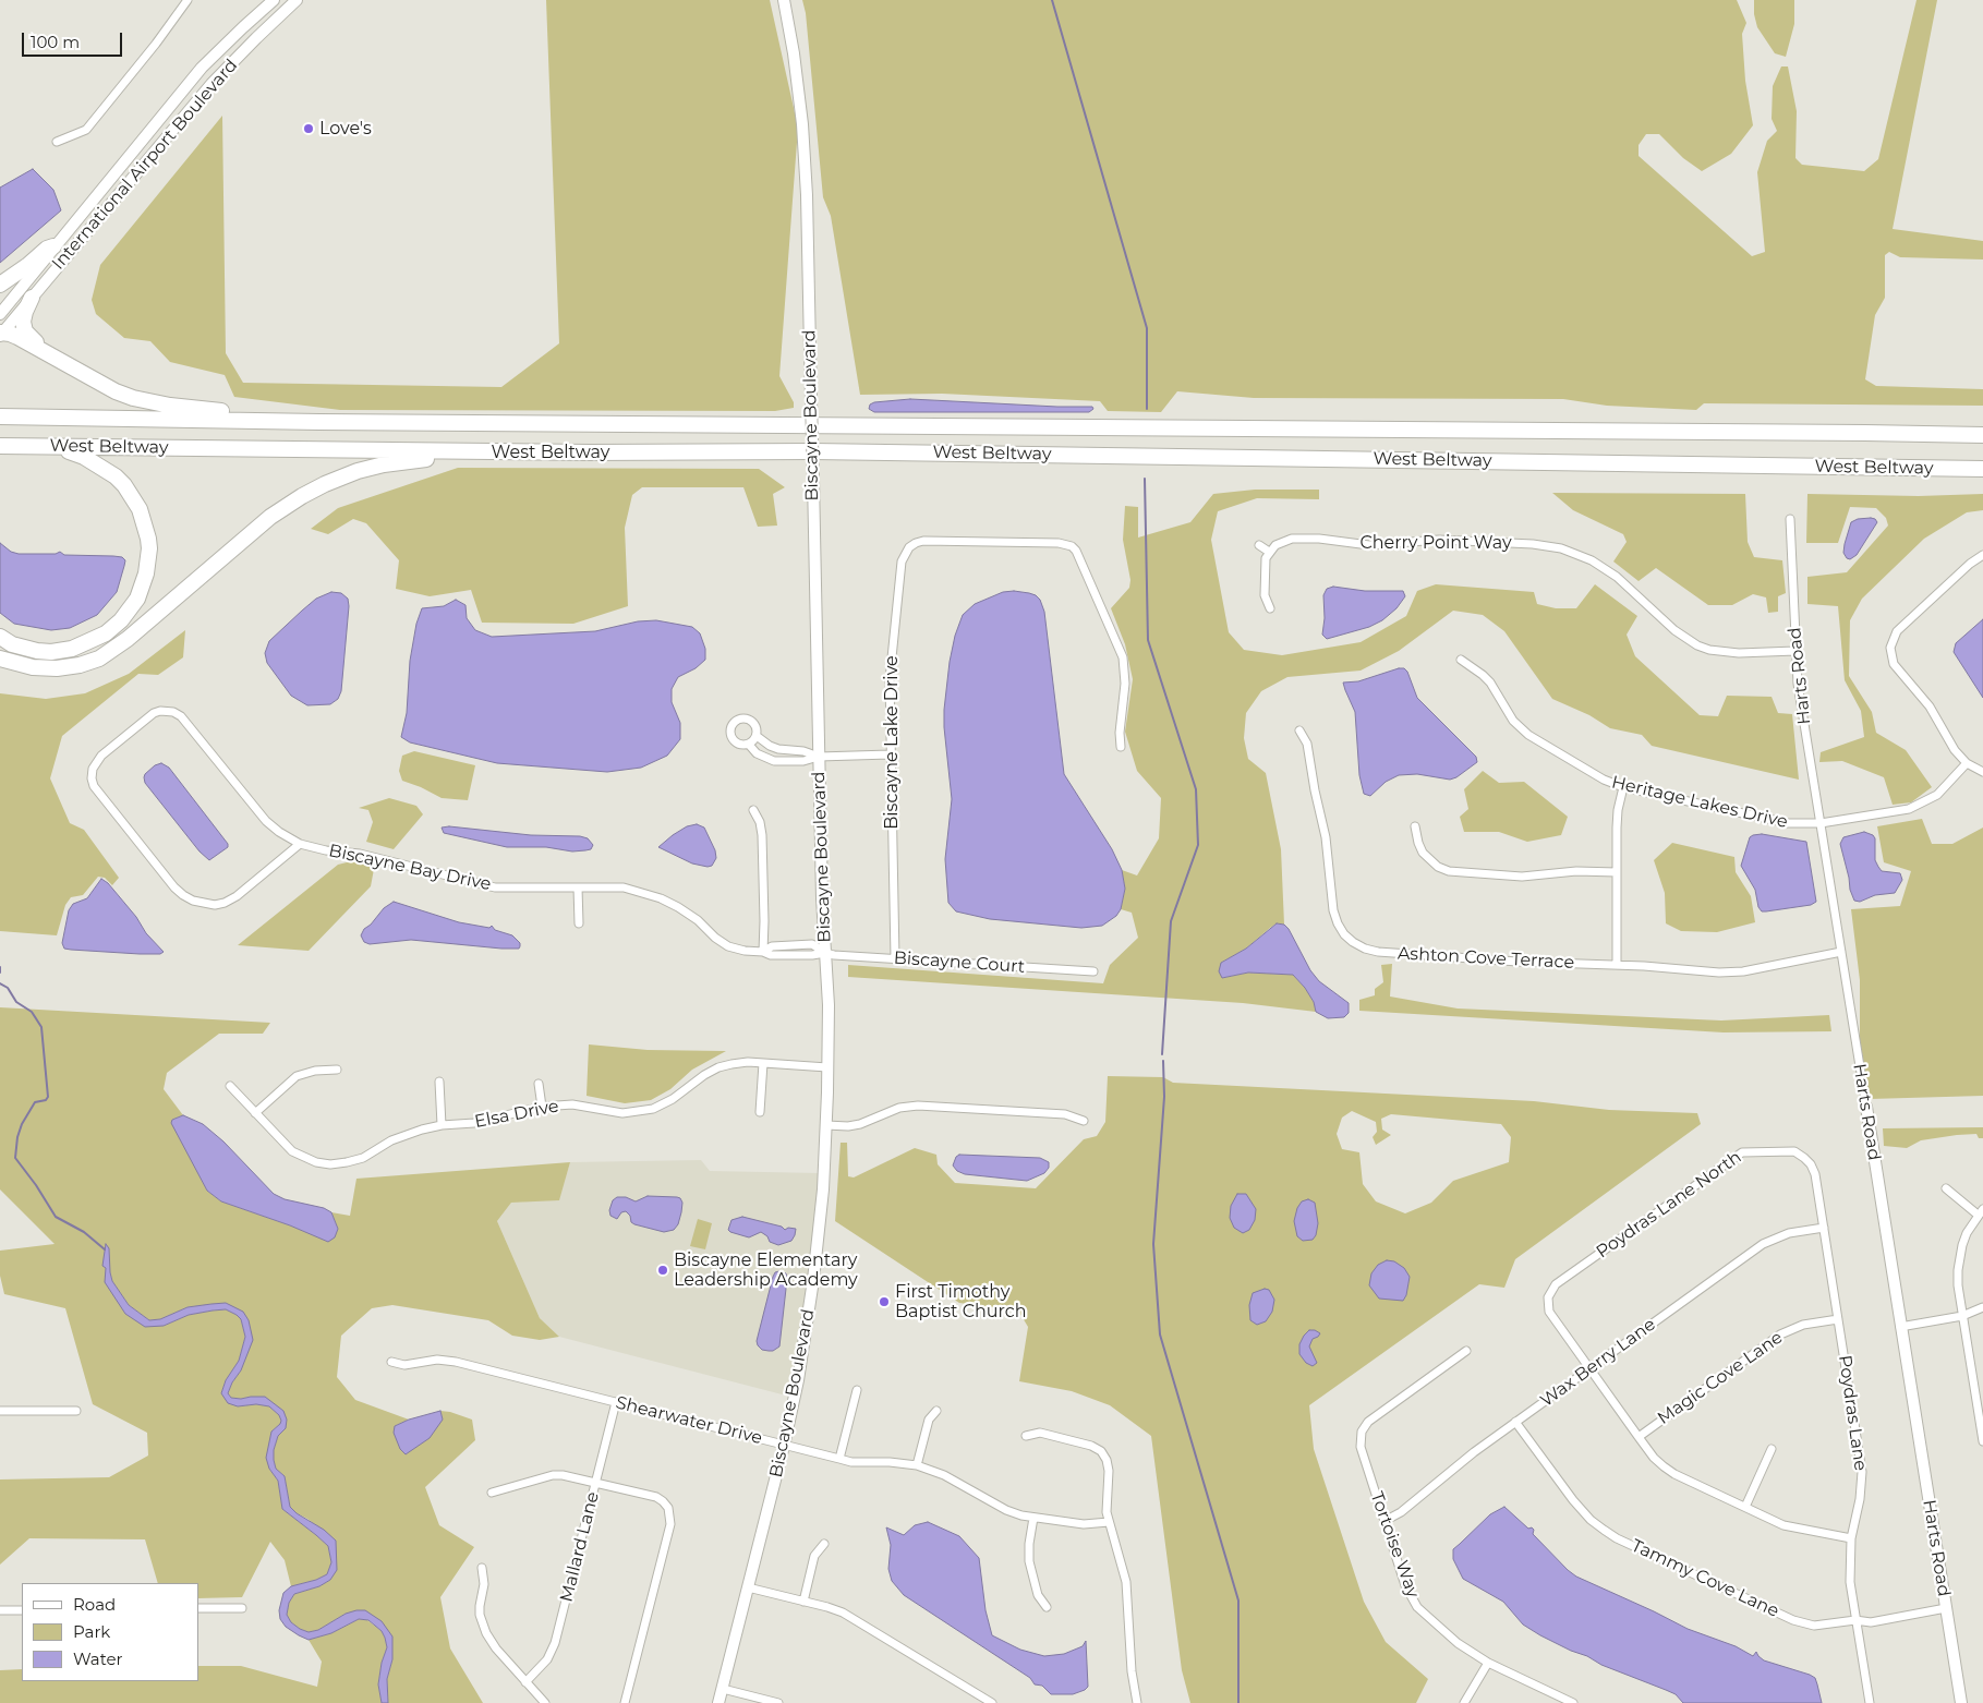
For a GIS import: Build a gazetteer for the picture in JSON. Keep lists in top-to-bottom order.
{
  "streets": {
    "highway": ["West Beltway"],
    "street": [
      "International Airport Boulevard",
      "Biscayne Boulevard",
      "Cherry Point Way",
      "Harts Road",
      "Biscayne Lake Drive",
      "Heritage Lakes Drive",
      "Biscayne Bay Drive",
      "Ashton Cove Terrace",
      "Biscayne Court",
      "Elsa Drive",
      "Poydras Lane North",
      "Wax Berry Lane",
      "Magic Cove Lane",
      "Poydras Lane",
      "Shearwater Drive",
      "Tortoise Way",
      "Mallard Lane",
      "Tammy Cove Lane"
    ]
  },
  "crossings": [
    ["Biscayne Boulevard", "Biscayne Bay Drive"],
    ["Biscayne Boulevard", "Biscayne Court"],
    ["Biscayne Boulevard", "Elsa Drive"],
    ["Biscayne Boulevard", "Shearwater Drive"],
    ["Cherry Point Way", "Harts Road"],
    ["Harts Road", "Heritage Lakes Drive"],
    ["Harts Road", "Ashton Cove Terrace"],
    ["Harts Road", "Tammy Cove Lane"],
    ["Biscayne Lake Drive", "Biscayne Court"],
    ["Biscayne Bay Drive", "Biscayne Court"],
    ["Poydras Lane North", "Wax Berry Lane"],
    ["Poydras Lane North", "Poydras Lane"],
    ["Wax Berry Lane", "Poydras Lane"],
    ["Wax Berry Lane", "Tortoise Way"],
    ["Wax Berry Lane", "Tammy Cove Lane"],
    ["Magic Cove Lane", "Poydras Lane"],
    ["Poydras Lane", "Tammy Cove Lane"],
    ["Shearwater Drive", "Mallard Lane"]
  ],
  "places": ["Love's", "Biscayne Elementary Leadership Academy", "First Timothy Baptist Church"],
  "legend": ["Road", "Park", "Water"],
  "scale_bar": "100 m"
}
